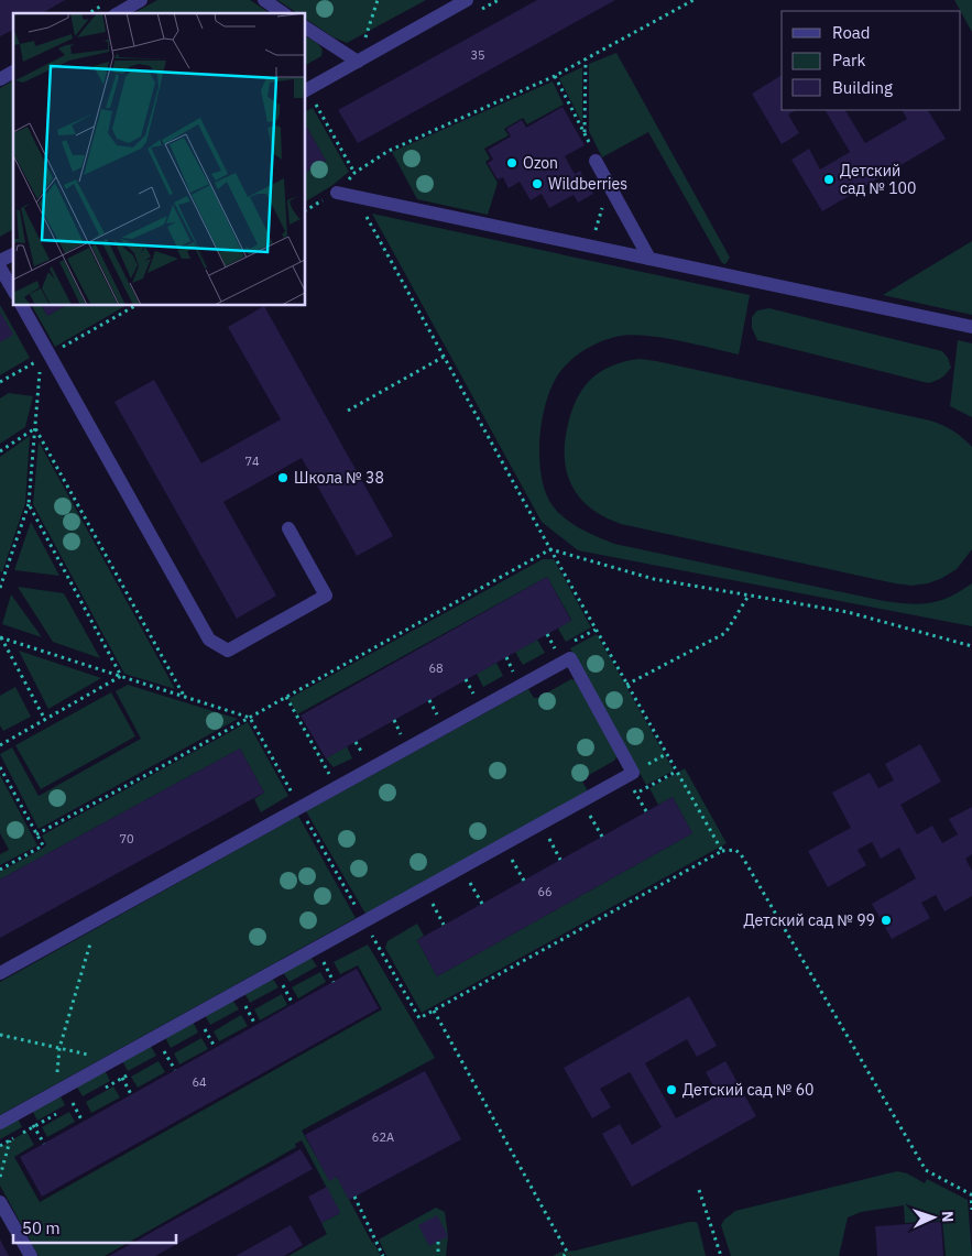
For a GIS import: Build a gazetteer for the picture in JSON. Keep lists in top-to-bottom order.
{
  "places": [
    "Ozon",
    "Детский сад № 100",
    "Wildberries",
    "Школа № 38",
    "Детский сад № 99",
    "Детский сад № 60"
  ],
  "house_numbers": [
    "35",
    "74",
    "68",
    "70",
    "66",
    "64",
    "62А"
  ],
  "legend": ["Road", "Park", "Building"],
  "scale_bar": "50 m",
  "north": "right"
}
